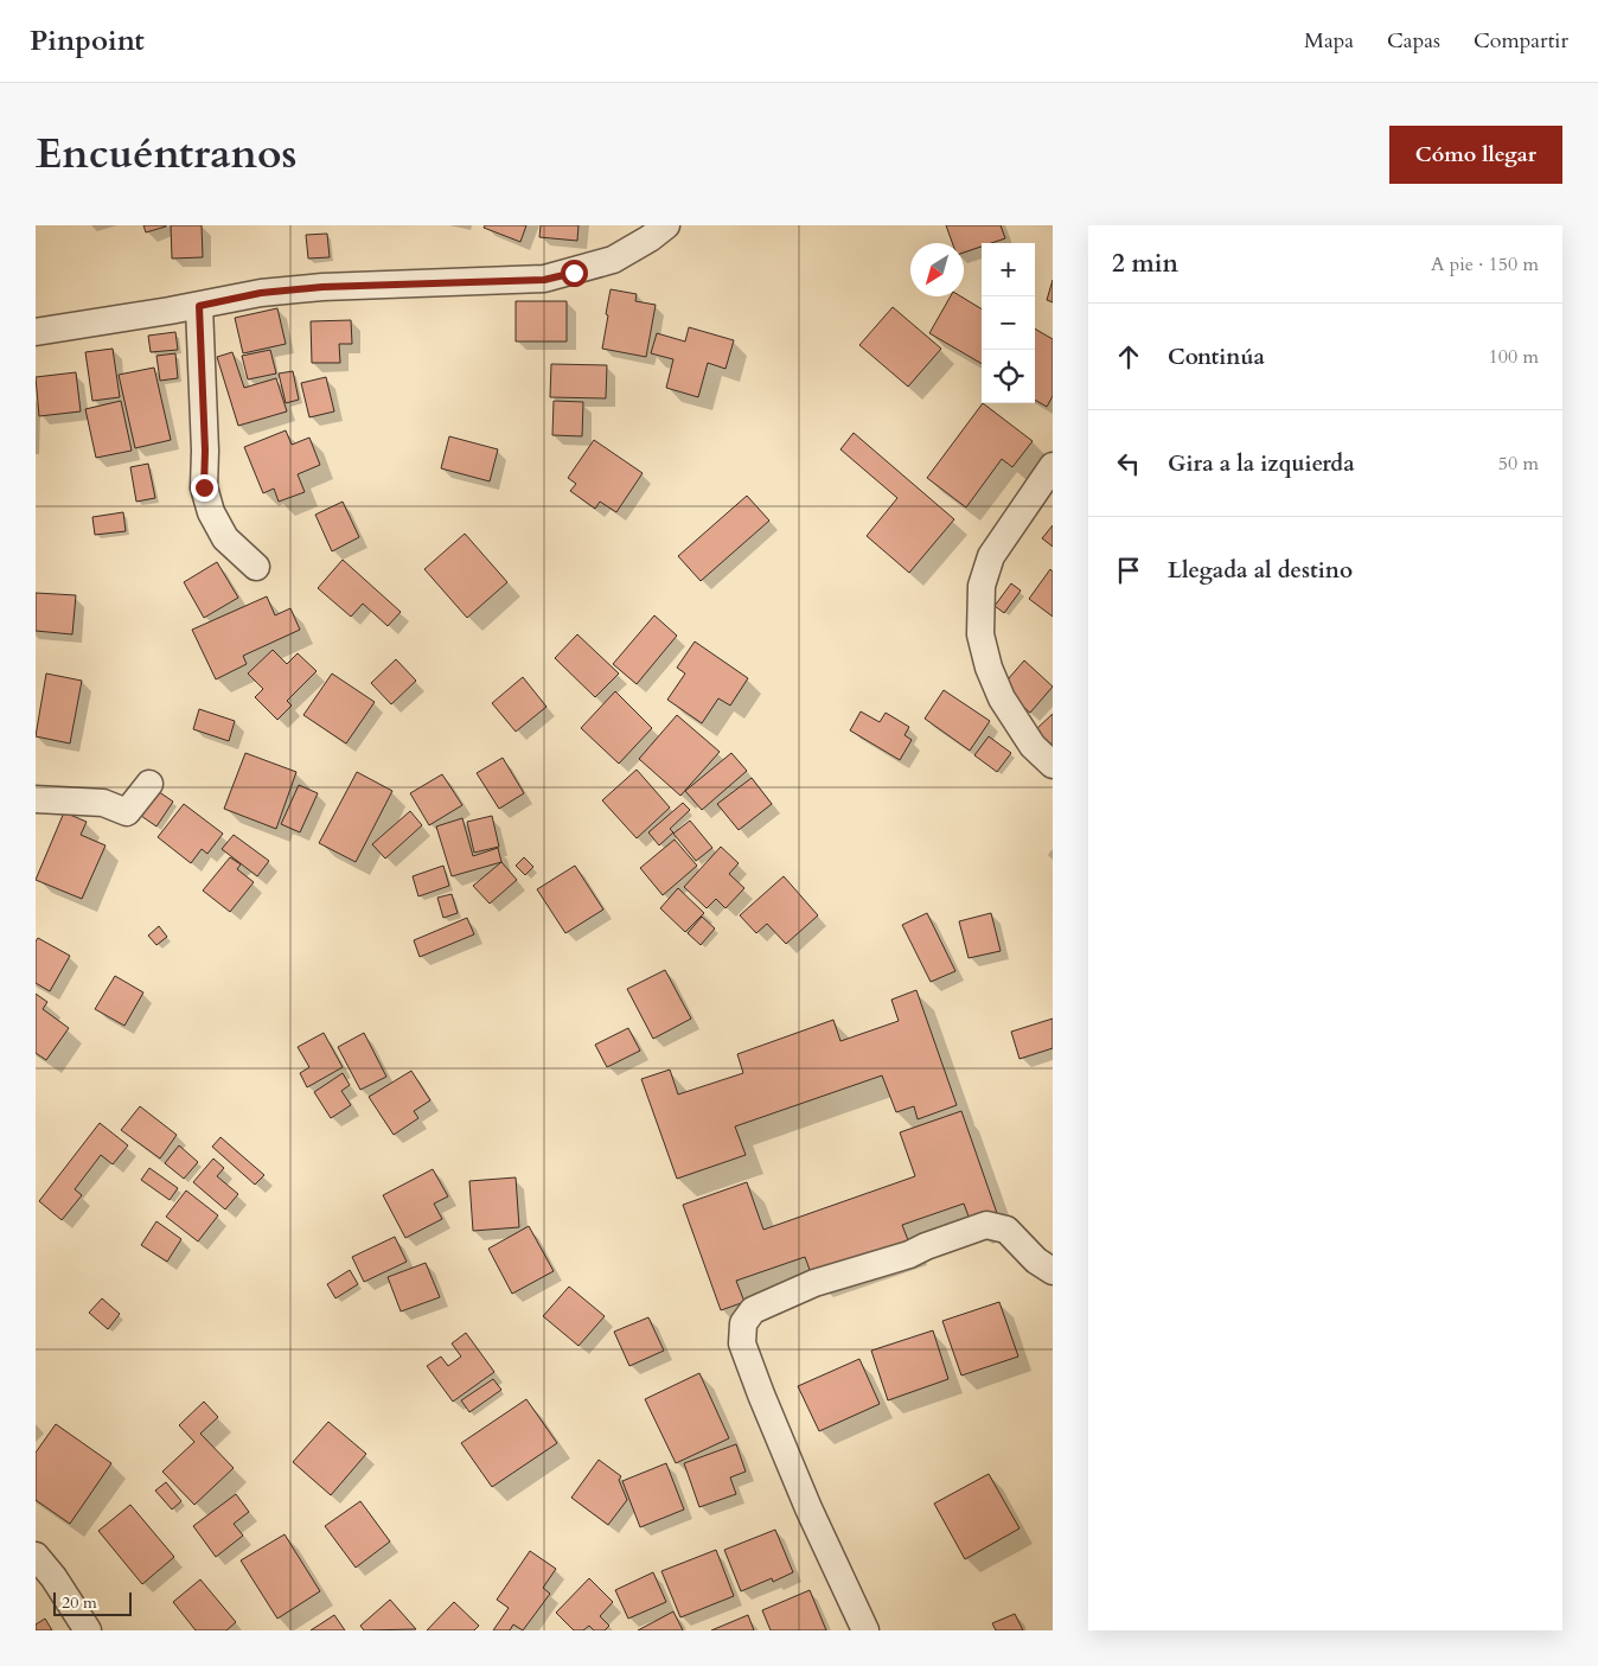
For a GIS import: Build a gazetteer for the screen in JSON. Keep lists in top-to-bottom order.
{
  "scale_bar": "20 m",
  "north": "bottom left",
  "page": {
    "header": "Pinpoint",
    "nav": ["Mapa", "Capas", "Compartir"],
    "title": "Encuéntranos",
    "buttons": "Cómo llegar",
    "heading": ["2 min", "A pie · 150 m"],
    "map_buttons": ["+", "−"],
    "list": [
      ["Continúa", "100 m"],
      ["Gira a la izquierda", "50 m"],
      "Llegada al destino"
    ],
    "scale": "20 m"
  }
}
